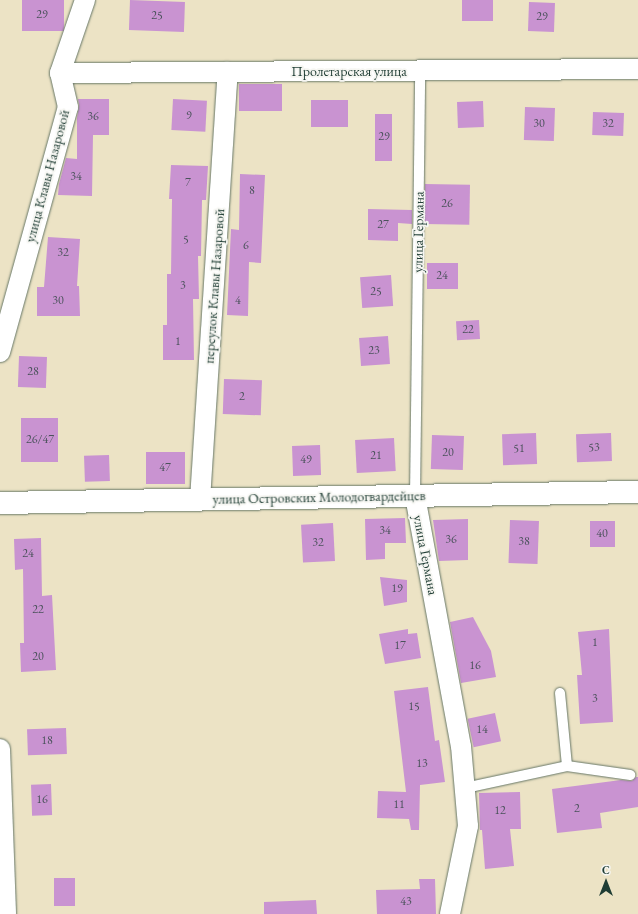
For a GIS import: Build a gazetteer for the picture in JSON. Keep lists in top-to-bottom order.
{
  "streets": {
    "main road": ["улица Островских Молодогвардейцев"],
    "street": [
      "Пролетарская улица",
      "улица Клавы Назаровой",
      "улица Германа",
      "переулок Клавы Назаровой"
    ]
  },
  "crossings": [
    ["Пролетарская улица", "улица Клавы Назаровой"],
    ["Пролетарская улица", "улица Германа"],
    ["Пролетарская улица", "переулок Клавы Назаровой"],
    ["улица Германа", "улица Островских Молодогвардейцев"],
    ["переулок Клавы Назаровой", "улица Островских Молодогвардейцев"]
  ],
  "house_numbers": [
    "29",
    "25",
    "29",
    "9",
    "36",
    "30",
    "32",
    "29",
    "34",
    "7",
    "8",
    "26",
    "27",
    "5",
    "6",
    "32",
    "24",
    "3",
    "25",
    "30",
    "4",
    "22",
    "1",
    "23",
    "28",
    "2",
    "26/47",
    "53",
    "51",
    "20",
    "21",
    "49",
    "47",
    "34",
    "40",
    "36",
    "38",
    "32",
    "24",
    "19",
    "22",
    "1",
    "17",
    "20",
    "16",
    "3",
    "15",
    "14",
    "18",
    "13",
    "16",
    "11",
    "2",
    "12",
    "43"
  ],
  "north": "top"
}
